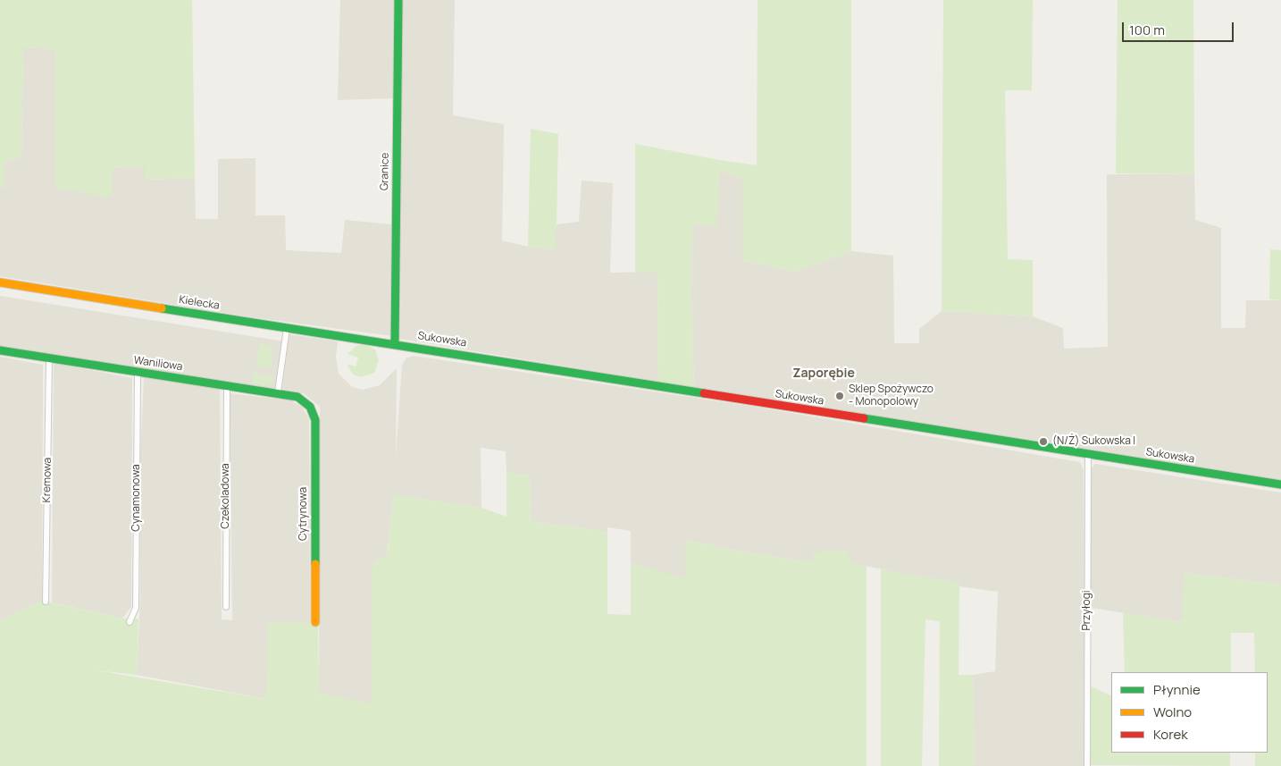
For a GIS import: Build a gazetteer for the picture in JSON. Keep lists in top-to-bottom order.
{
  "streets": {
    "street": [
      "Granice",
      "Kielecka",
      "Sukowska",
      "Waniliowa",
      "Kremowa",
      "Czekoladowa",
      "Cynamonowa",
      "Cytrynowa",
      "Przyłogi"
    ]
  },
  "crossings": [
    ["Granice", "Kielecka"],
    ["Granice", "Sukowska"],
    ["Kielecka", "Sukowska"],
    ["Sukowska", "Przyłogi"],
    ["Waniliowa", "Kremowa"],
    ["Waniliowa", "Czekoladowa"],
    ["Waniliowa", "Cynamonowa"],
    ["Waniliowa", "Cytrynowa"]
  ],
  "districts": ["Zaporębie"],
  "places": ["Sklep Spożywczo - Monopolowy", "(N/Ż) Sukowska I"],
  "legend": ["Płynnie", "Wolno", "Korek"],
  "scale_bar": "100 m"
}
